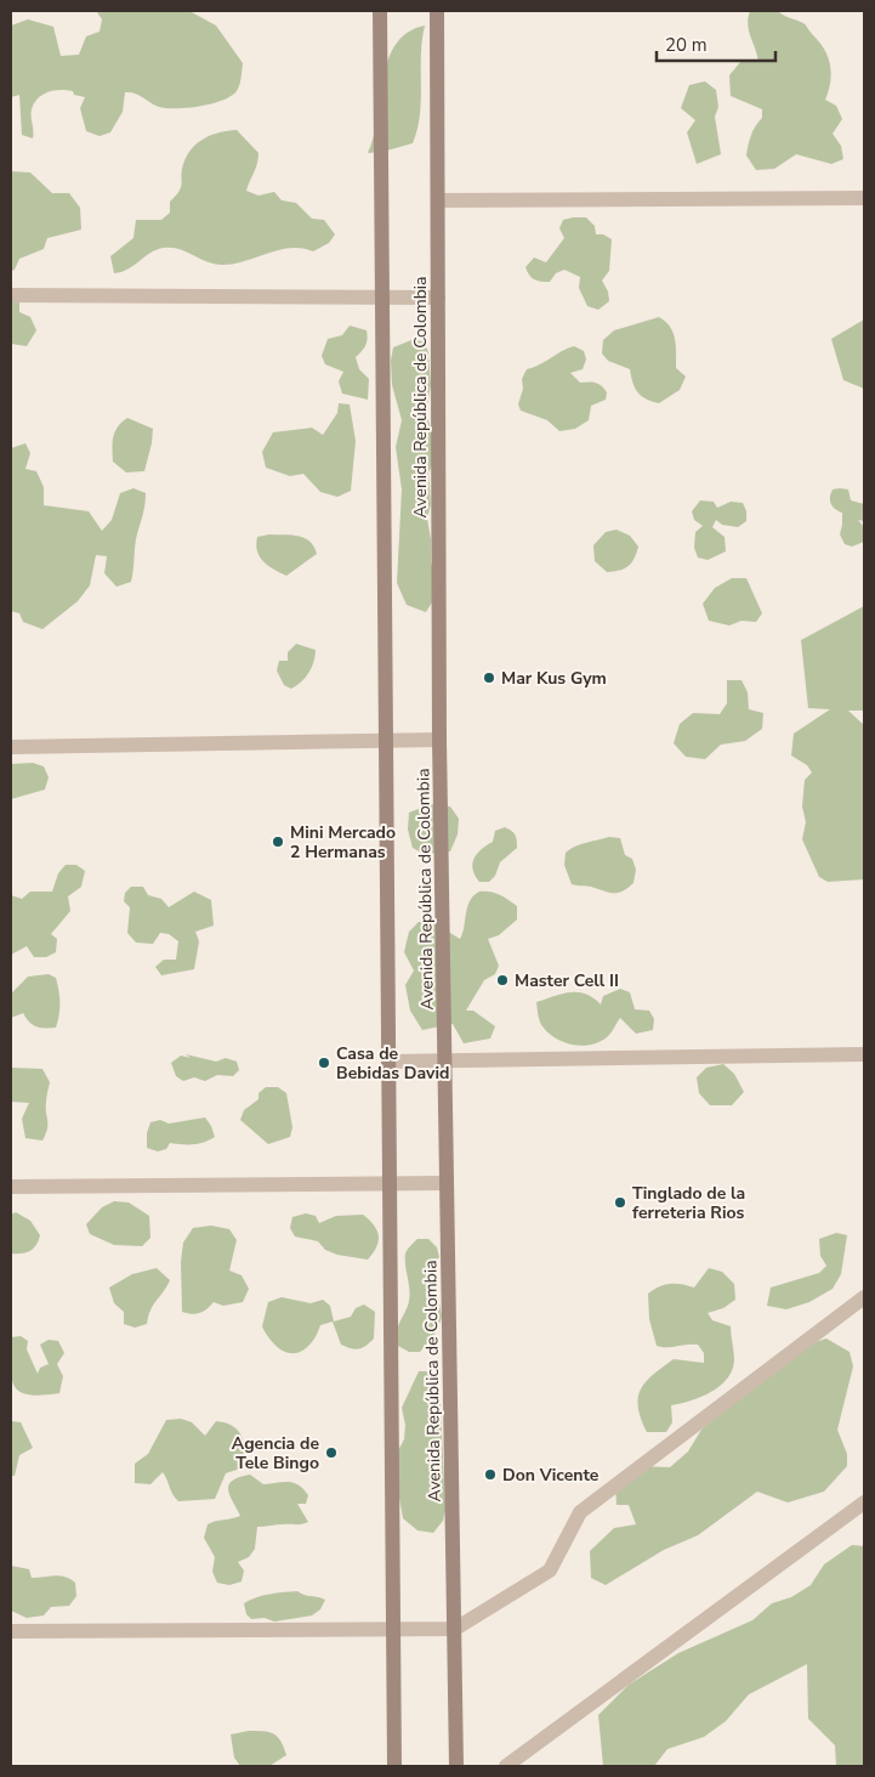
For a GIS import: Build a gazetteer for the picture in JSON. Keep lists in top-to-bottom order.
{
  "streets": {
    "street": ["Avenida República de Colombia"]
  },
  "places": [
    "Mar Kus Gym",
    "Mini Mercado 2 Hermanas",
    "Master Cell II",
    "Casa de Bebidas David",
    "Tinglado de la ferreteria Rios",
    "Agencia de Tele Bingo",
    "Don Vicente"
  ],
  "scale_bar": "20 m"
}
